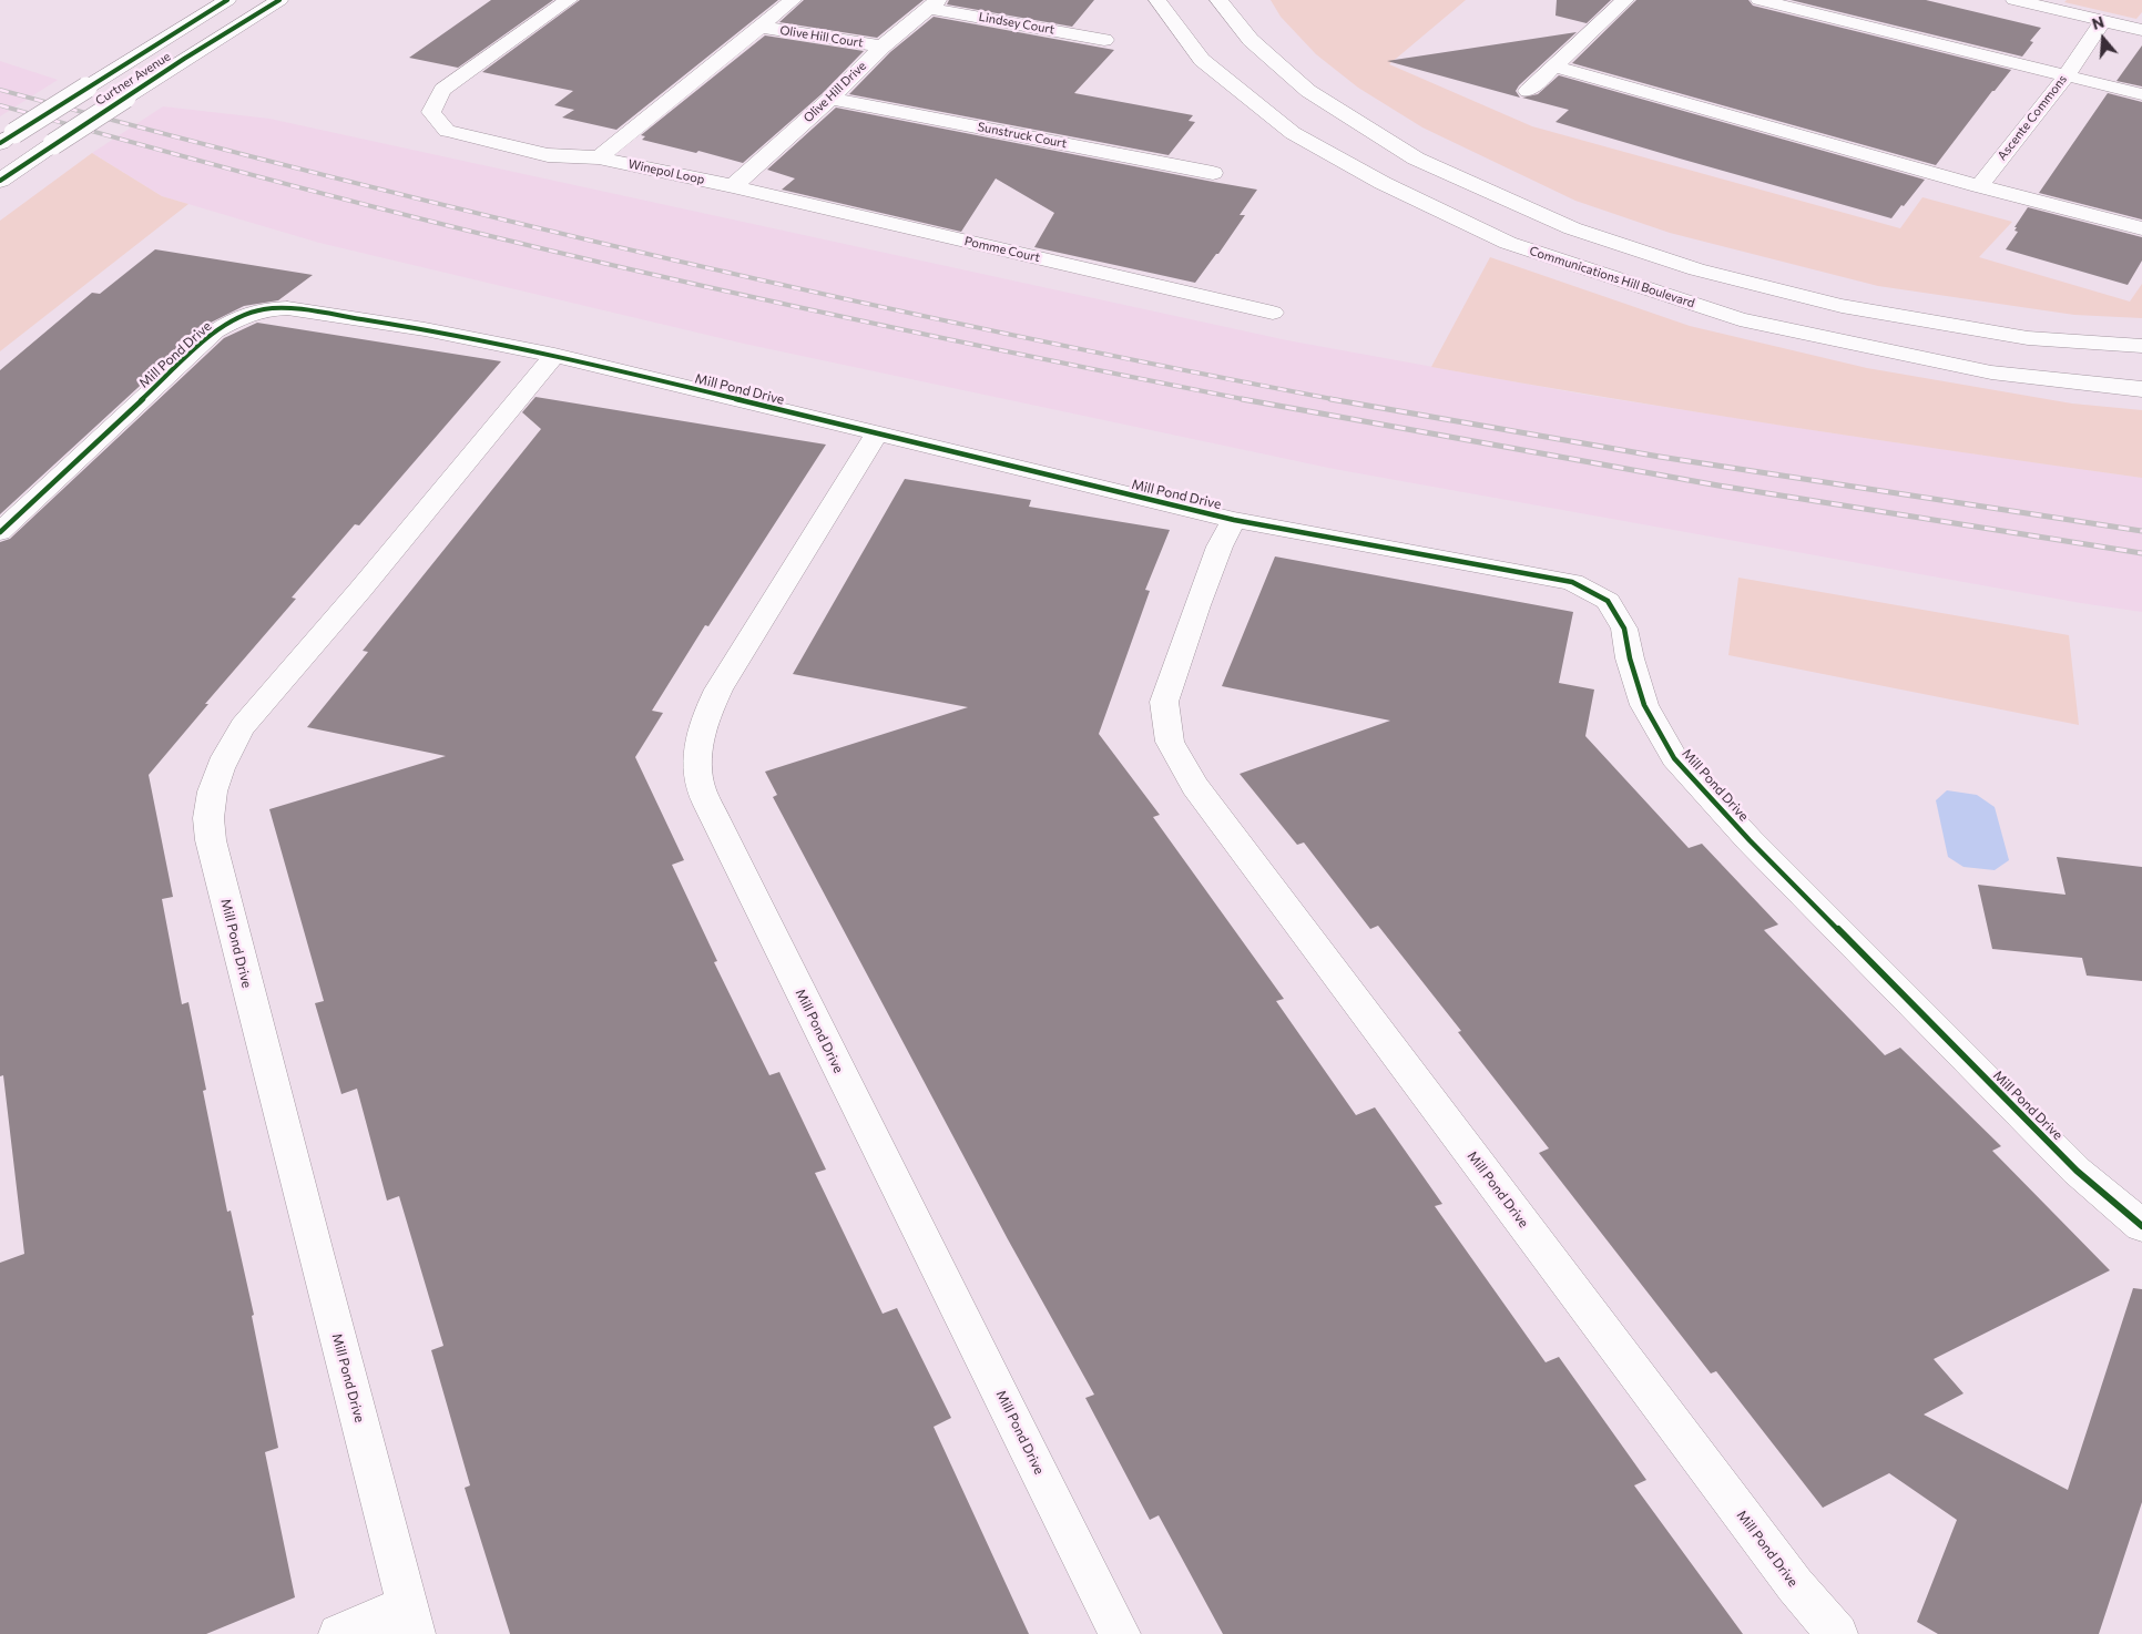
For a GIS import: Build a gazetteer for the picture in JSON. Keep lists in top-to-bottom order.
{
  "streets": {
    "street": [
      "Lindsey Court",
      "Olive Hill Court",
      "Curtner Avenue",
      "Olive Hill Drive",
      "Ascente Commons",
      "Sunstruck Court",
      "Winepol Loop",
      "Pomme Court",
      "Communications Hill Boulevard",
      "Mill Pond Drive"
    ]
  },
  "crossings": [
    ["Lindsey Court", "Olive Hill Drive"],
    ["Olive Hill Court", "Olive Hill Drive"],
    ["Olive Hill Drive", "Sunstruck Court"],
    ["Olive Hill Drive", "Winepol Loop"],
    ["Olive Hill Drive", "Pomme Court"],
    ["Winepol Loop", "Pomme Court"]
  ],
  "north": "top"
}
